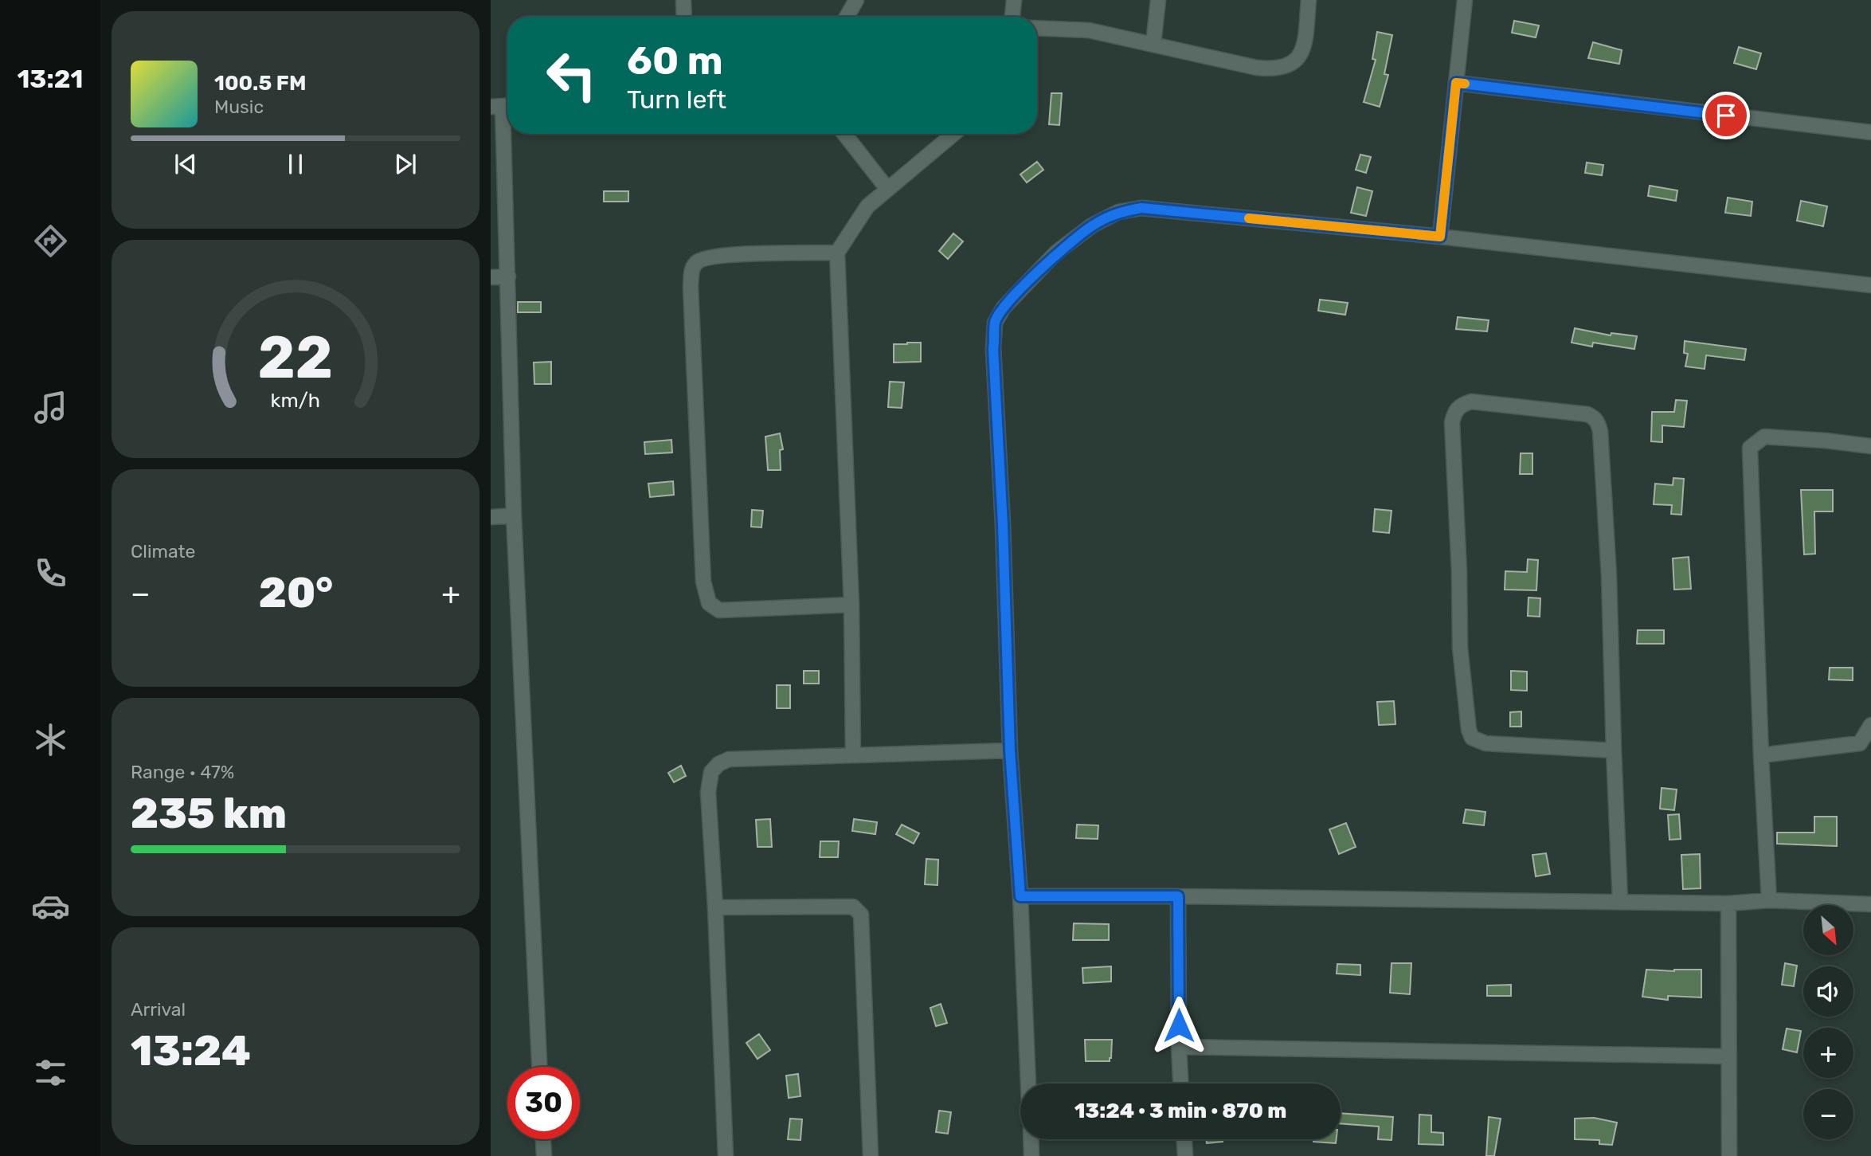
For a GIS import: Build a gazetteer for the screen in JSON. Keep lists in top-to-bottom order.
{
  "north": "bottom right",
  "page": {
    "tabs": "13:21",
    "turn": ["60 m", "Turn left"],
    "song": ["100.5 FM", "Music"],
    "tile": [
      "Climate",
      ["Range · 47%", "235 km"],
      ["Arrival", "13:24"]
    ],
    "heat": ["−", "20°", "+"],
    "map_buttons": ["+", "−"],
    "limit": "30",
    "trip": "13:24 · 3 min · 870 m",
    "gauge": ["22", "km/h"]
  }
}
